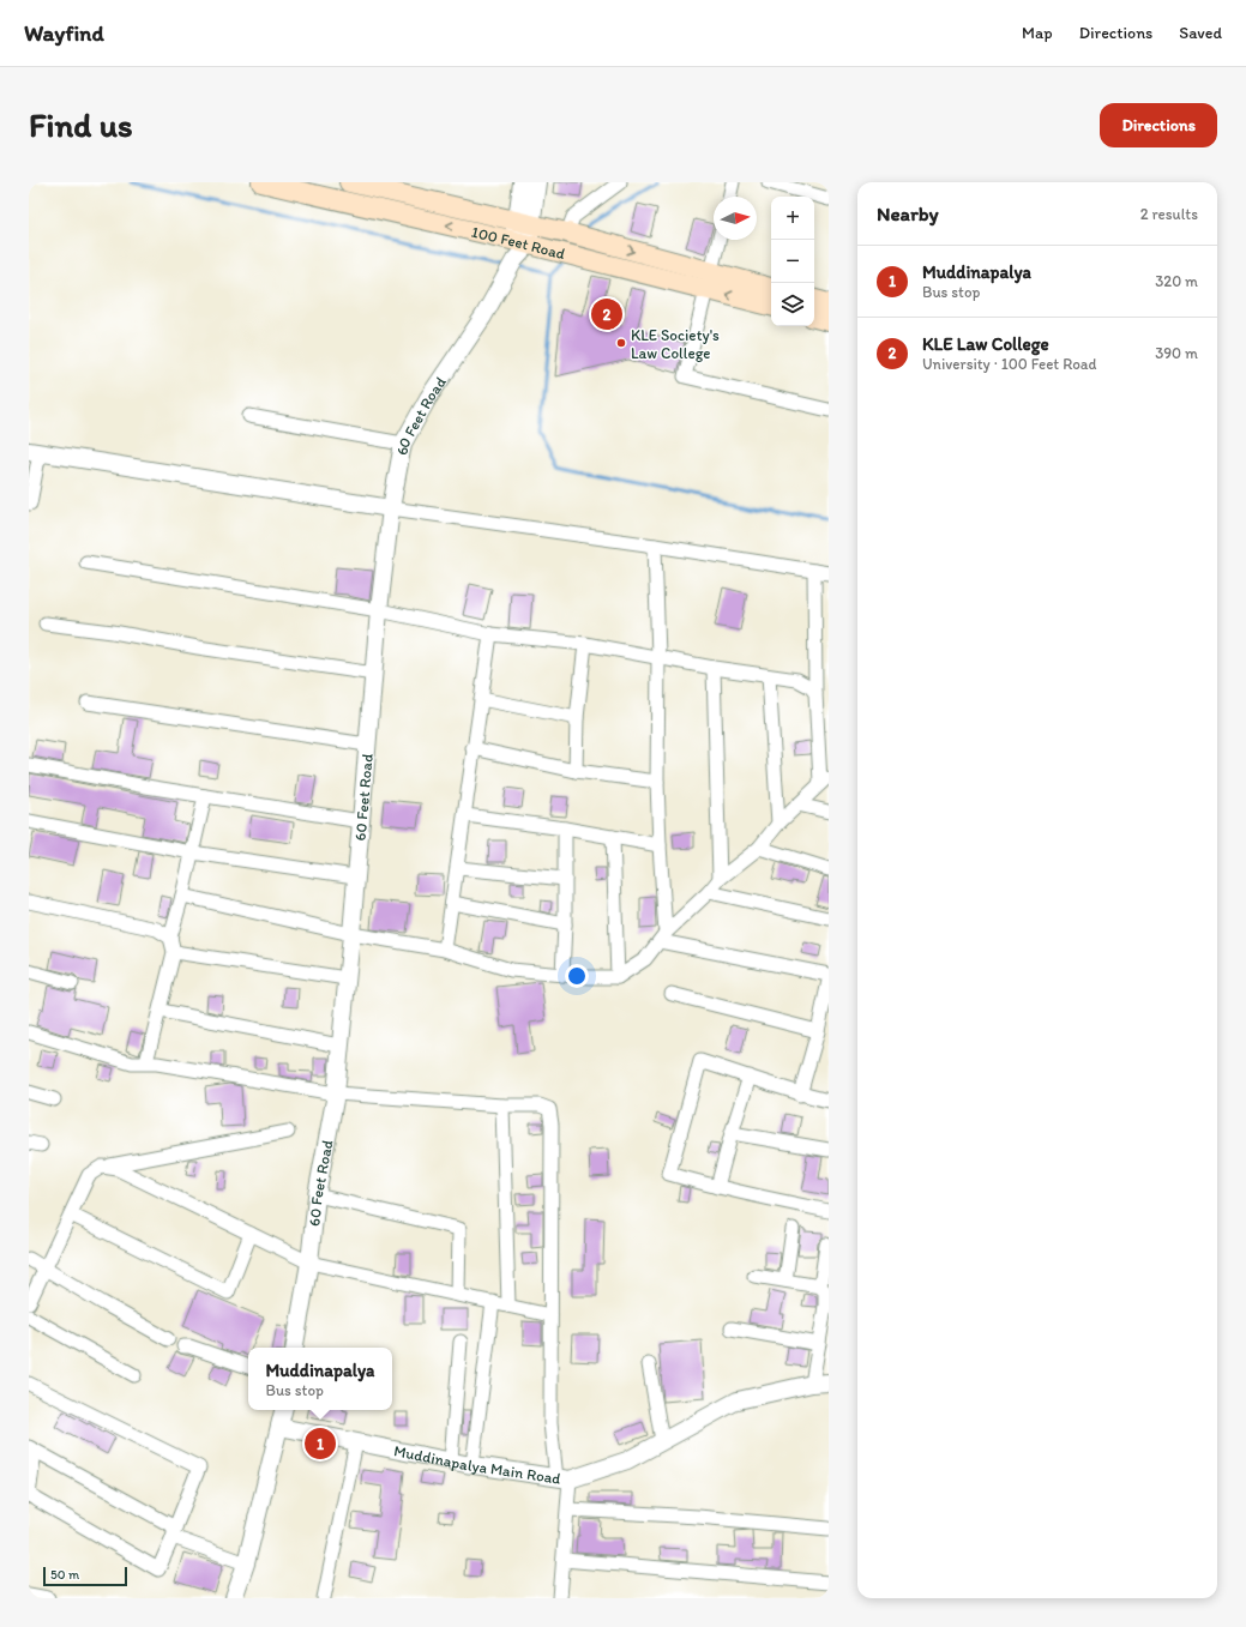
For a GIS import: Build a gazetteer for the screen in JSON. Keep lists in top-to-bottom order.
{
  "streets": {
    "main road": ["100 Feet Road"],
    "street": ["60 Feet Road", "Muddinapalya Main Road"]
  },
  "crossings": [
    ["100 Feet Road", "60 Feet Road"]
  ],
  "places": ["KLE Society's Law College"],
  "scale_bar": "50 m",
  "north": "right",
  "page": {
    "header": "Wayfind",
    "nav": ["Map", "Directions", "Saved"],
    "buttons": "Directions",
    "title": "Find us",
    "heading": ["Nearby", "2 results"],
    "map_buttons": ["+", "−"],
    "list": [
      {
        "mark": "1",
        "name": "Muddinapalya",
        "note": "Bus stop",
        "value": "320 m"
      },
      {
        "mark": "2",
        "name": "KLE Law College",
        "note": "University · 100 Feet Road",
        "value": "390 m"
      }
    ],
    "pins": ["2", "1"],
    "popup": ["Muddinapalya", "Bus stop"],
    "scale": "50 m"
  }
}
